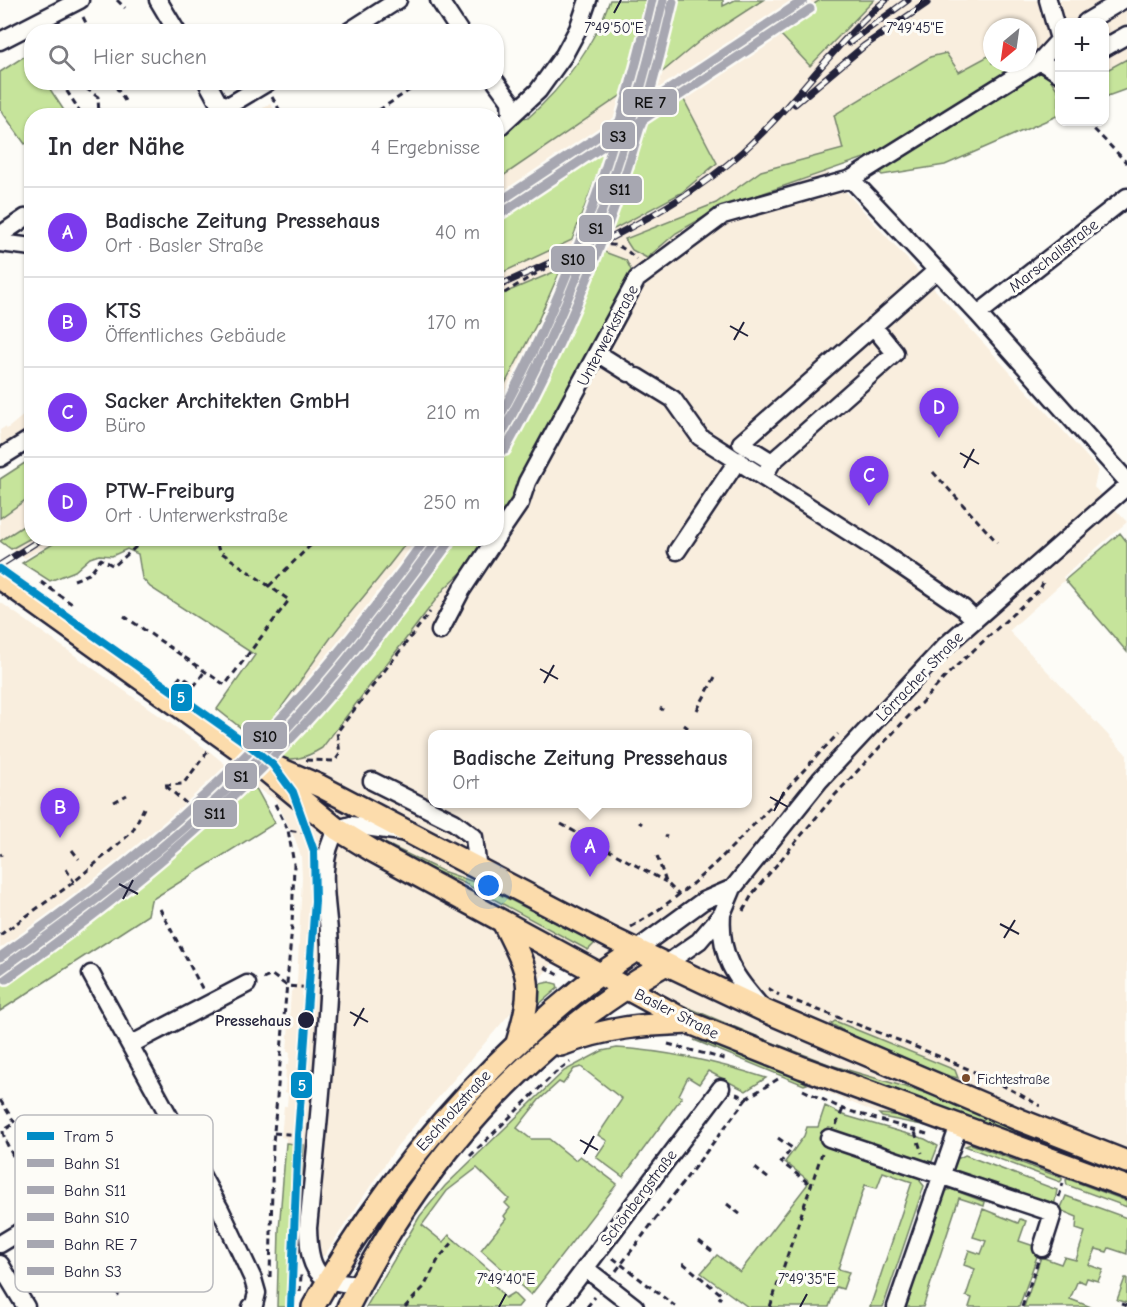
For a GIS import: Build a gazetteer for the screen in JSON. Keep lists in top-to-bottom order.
{
  "streets": {
    "main road": ["Lörracher Straße", "Basler Straße", "Eschholzstraße"],
    "street": ["Marschallstraße", "Unterwerkstraße", "Schönbergstraße"]
  },
  "crossings": [
    ["Lörracher Straße", "Basler Straße"],
    ["Lörracher Straße", "Eschholzstraße"],
    ["Basler Straße", "Eschholzstraße"]
  ],
  "places": ["Pressehaus", "Fichtestraße"],
  "lines": [
    "rail line S1",
    "rail line S10",
    "rail line S11",
    "rail line S3",
    "tram line 5"
  ],
  "legend": [
    "Tram 5",
    "Bahn S1",
    "Bahn S11",
    "Bahn S10",
    "Bahn RE 7",
    "Bahn S3"
  ],
  "north": "bottom left",
  "page": {
    "map_buttons": ["+", "−"],
    "search": "Hier suchen",
    "heading": ["In der Nähe", "4 Ergebnisse"],
    "list": [
      {
        "mark": "A",
        "name": "Badische Zeitung Pressehaus",
        "note": "Ort · Basler Straße",
        "value": "40 m"
      },
      {
        "mark": "B",
        "name": "KTS",
        "note": "Öffentliches Gebäude",
        "value": "170 m"
      },
      {
        "mark": "C",
        "name": "Sacker Architekten GmbH",
        "note": "Büro",
        "value": "210 m"
      },
      {
        "mark": "D",
        "name": "PTW-Freiburg",
        "note": "Ort · Unterwerkstraße",
        "value": "250 m"
      }
    ],
    "pins": [
      "D",
      "C",
      "B",
      "A"
    ],
    "popup": ["Badische Zeitung Pressehaus", "Ort"]
  },
  "coordinates": [
    "7°49'50\"E",
    "7°49'45\"E",
    "7°49'40\"E",
    "7°49'35\"E"
  ]
}
